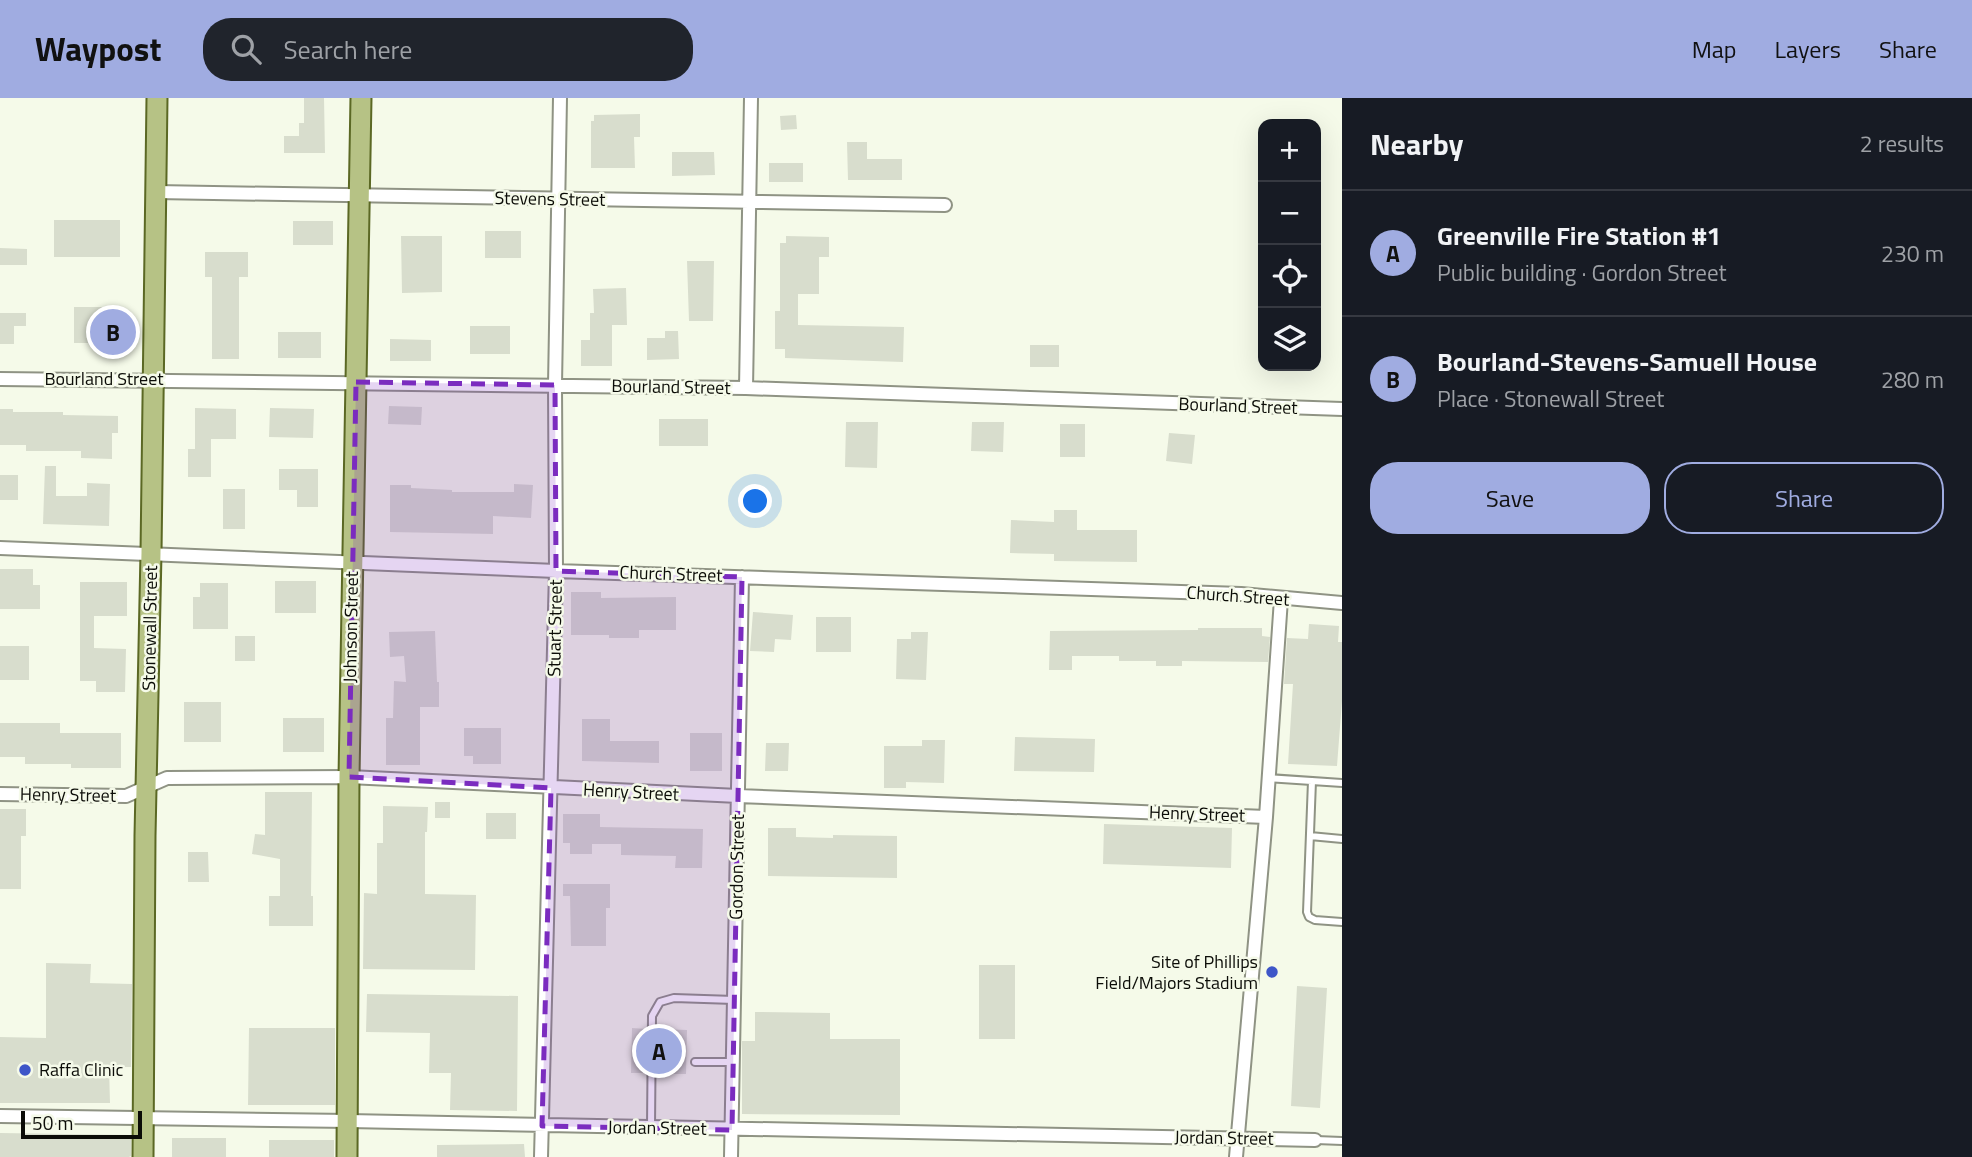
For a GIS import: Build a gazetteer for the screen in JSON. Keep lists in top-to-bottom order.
{
  "streets": {
    "main road": ["Johnson Street", "Stonewall Street"],
    "street": [
      "Stevens Street",
      "Bourland Street",
      "Church Street",
      "Stuart Street",
      "Henry Street",
      "Gordon Street",
      "Jordan Street"
    ]
  },
  "crossings": [
    ["Stevens Street", "Johnson Street"],
    ["Stevens Street", "Stonewall Street"],
    ["Stevens Street", "Stuart Street"],
    ["Bourland Street", "Johnson Street"],
    ["Bourland Street", "Stonewall Street"],
    ["Bourland Street", "Stuart Street"],
    ["Church Street", "Johnson Street"],
    ["Church Street", "Stonewall Street"],
    ["Church Street", "Stuart Street"],
    ["Church Street", "Gordon Street"],
    ["Johnson Street", "Henry Street"],
    ["Johnson Street", "Jordan Street"],
    ["Stonewall Street", "Henry Street"],
    ["Stonewall Street", "Jordan Street"],
    ["Stuart Street", "Henry Street"],
    ["Stuart Street", "Jordan Street"],
    ["Henry Street", "Gordon Street"],
    ["Gordon Street", "Jordan Street"]
  ],
  "places": ["Site of Phillips Field/Majors Stadium", "Raffa Clinic"],
  "scale_bar": "50 m",
  "page": {
    "header": "Waypost",
    "search": "Search here",
    "nav": ["Map", "Layers", "Share"],
    "heading": ["Nearby", "2 results"],
    "map_buttons": ["+", "−"],
    "list": [
      {
        "mark": "A",
        "name": "Greenville Fire Station #1",
        "note": "Public building · Gordon Street",
        "value": "230 m"
      },
      {
        "mark": "B",
        "name": "Bourland-Stevens-Samuell House",
        "note": "Place · Stonewall Street",
        "value": "280 m"
      }
    ],
    "pins": ["B", "A"],
    "buttons": ["Save", "Share"],
    "scale": "50 m"
  }
}
